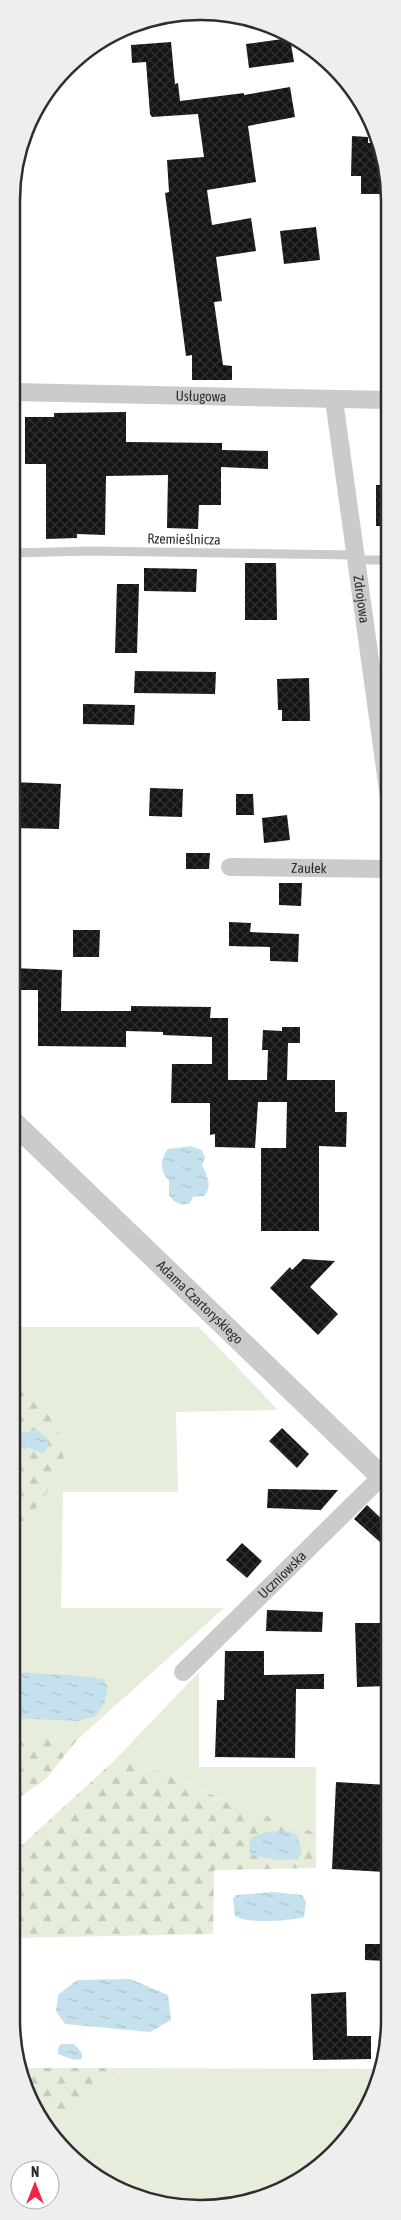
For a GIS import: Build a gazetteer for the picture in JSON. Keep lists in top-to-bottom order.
{
  "streets": {
    "street": [
      "Usługowa",
      "Zdrojowa",
      "Zaułek",
      "Adama Czartoryskiego",
      "Uczniowska"
    ],
    "lane": ["Rzemieślnicza"]
  },
  "crossings": [
    ["Usługowa", "Zdrojowa"],
    ["Rzemieślnicza", "Zdrojowa"]
  ],
  "north": "top"
}
